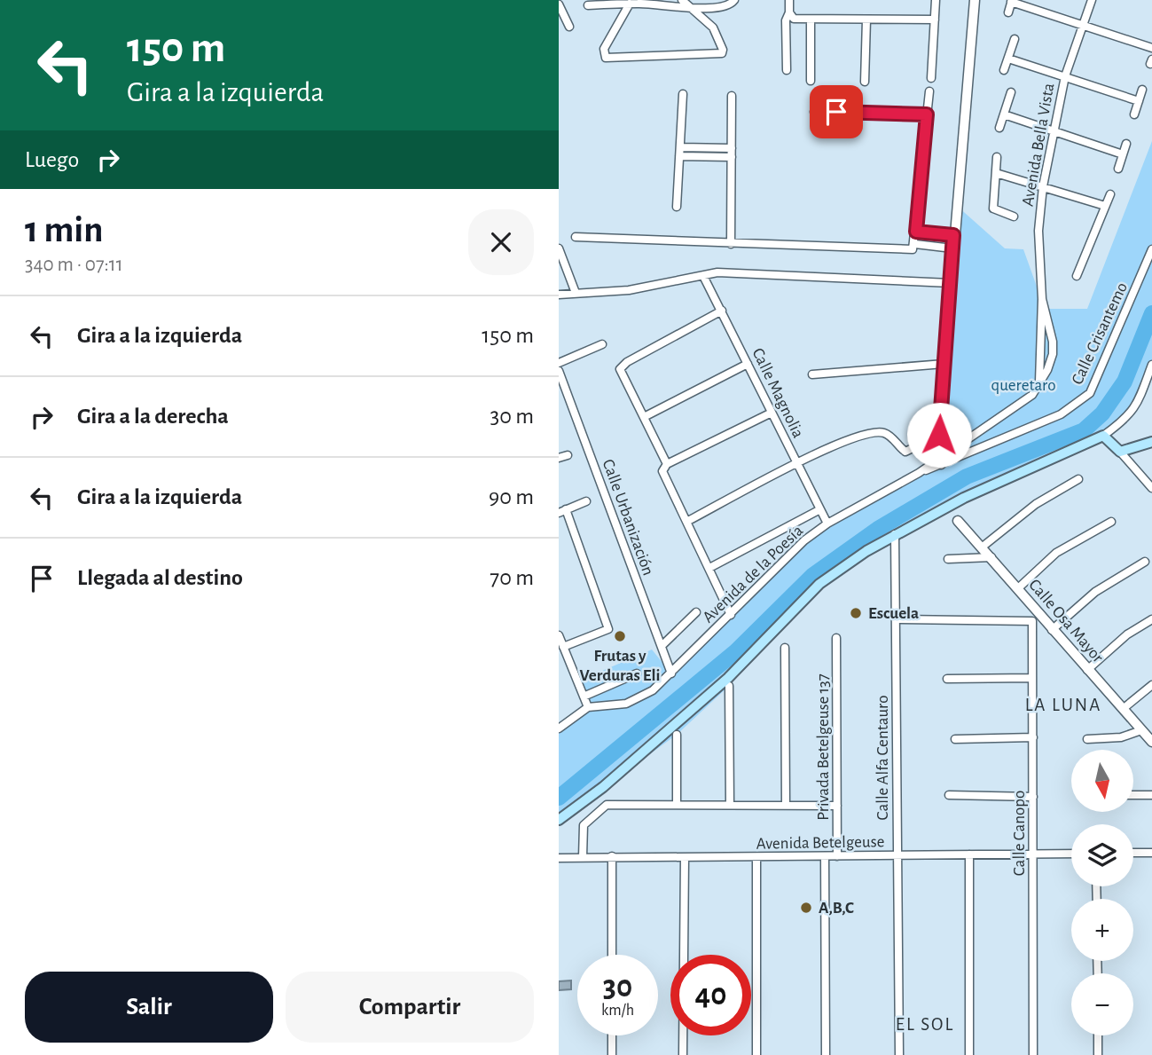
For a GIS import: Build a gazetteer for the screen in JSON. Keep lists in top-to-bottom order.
{
  "streets": {
    "street": [
      "Avenida Bella Vista",
      "Calle Crisantemo",
      "Calle Magnolia",
      "Calle Urbanización",
      "Avenida de la Poesía",
      "Calle Osa Mayor",
      "Privada Betelgeuse 137",
      "Calle Alfa Centauro",
      "Calle Canopo",
      "Avenida Betelgeuse"
    ]
  },
  "crossings": [
    ["Avenida Bella Vista", "Calle Crisantemo"],
    ["Avenida Bella Vista", "Avenida de la Poesía"],
    ["Calle Crisantemo", "Avenida de la Poesía"],
    ["Calle Magnolia", "Avenida de la Poesía"],
    ["Calle Urbanización", "Avenida de la Poesía"],
    ["Calle Osa Mayor", "Calle Canopo"],
    ["Privada Betelgeuse 137", "Avenida Betelgeuse"],
    ["Calle Alfa Centauro", "Avenida Betelgeuse"],
    ["Calle Canopo", "Avenida Betelgeuse"]
  ],
  "districts": ["LA LUNA", "EL SOL"],
  "parks": ["queretaro"],
  "places": ["Escuela", "Frutas y Verduras Eli", "A,B,C"],
  "north": "bottom",
  "page": {
    "turn": ["150 m", "Gira a la izquierda"],
    "then": "Luego",
    "heading": ["1 min", "340 m · 07:11"],
    "list": [
      {
        "name": "Gira a la izquierda",
        "value": "150 m"
      },
      {
        "name": "Gira a la derecha",
        "value": "30 m"
      },
      {
        "name": "Gira a la izquierda",
        "value": "90 m"
      },
      {
        "name": "Llegada al destino",
        "value": "70 m"
      }
    ],
    "map_buttons": ["+", "−"],
    "speed": "30 km/h",
    "limit": "40",
    "buttons": ["Salir", "Compartir"]
  }
}
